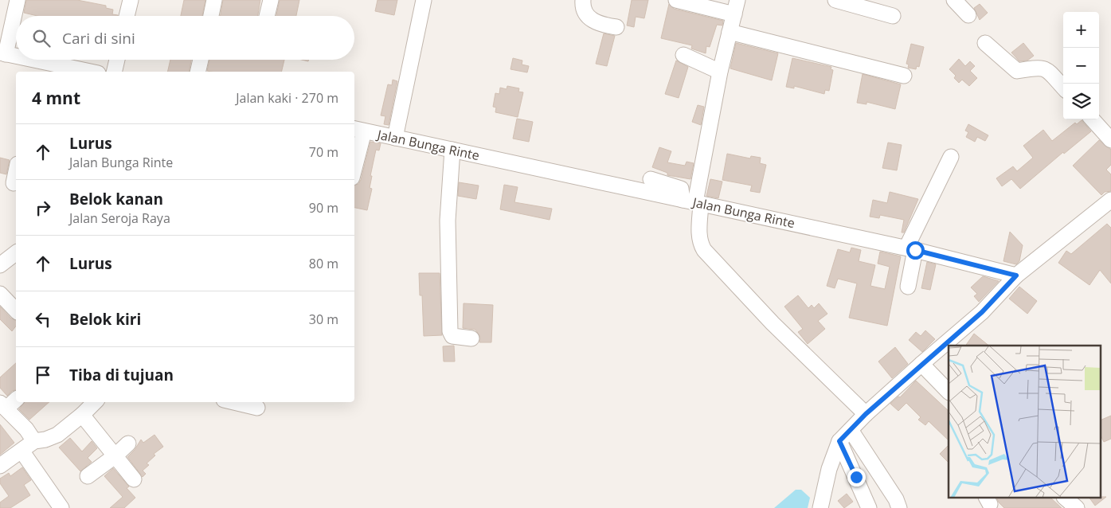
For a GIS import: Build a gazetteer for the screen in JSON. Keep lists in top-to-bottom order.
{
  "streets": {
    "street": ["Jalan Bunga Rinte"]
  },
  "page": {
    "map_buttons": ["+", "−"],
    "search": "Cari di sini",
    "heading": ["4 mnt", "Jalan kaki · 270 m"],
    "list": [
      ["Lurus", "Jalan Bunga Rinte", "70 m"],
      ["Belok kanan", "Jalan Seroja Raya", "90 m"],
      ["Lurus", "80 m"],
      ["Belok kiri", "30 m"],
      "Tiba di tujuan"
    ]
  }
}
